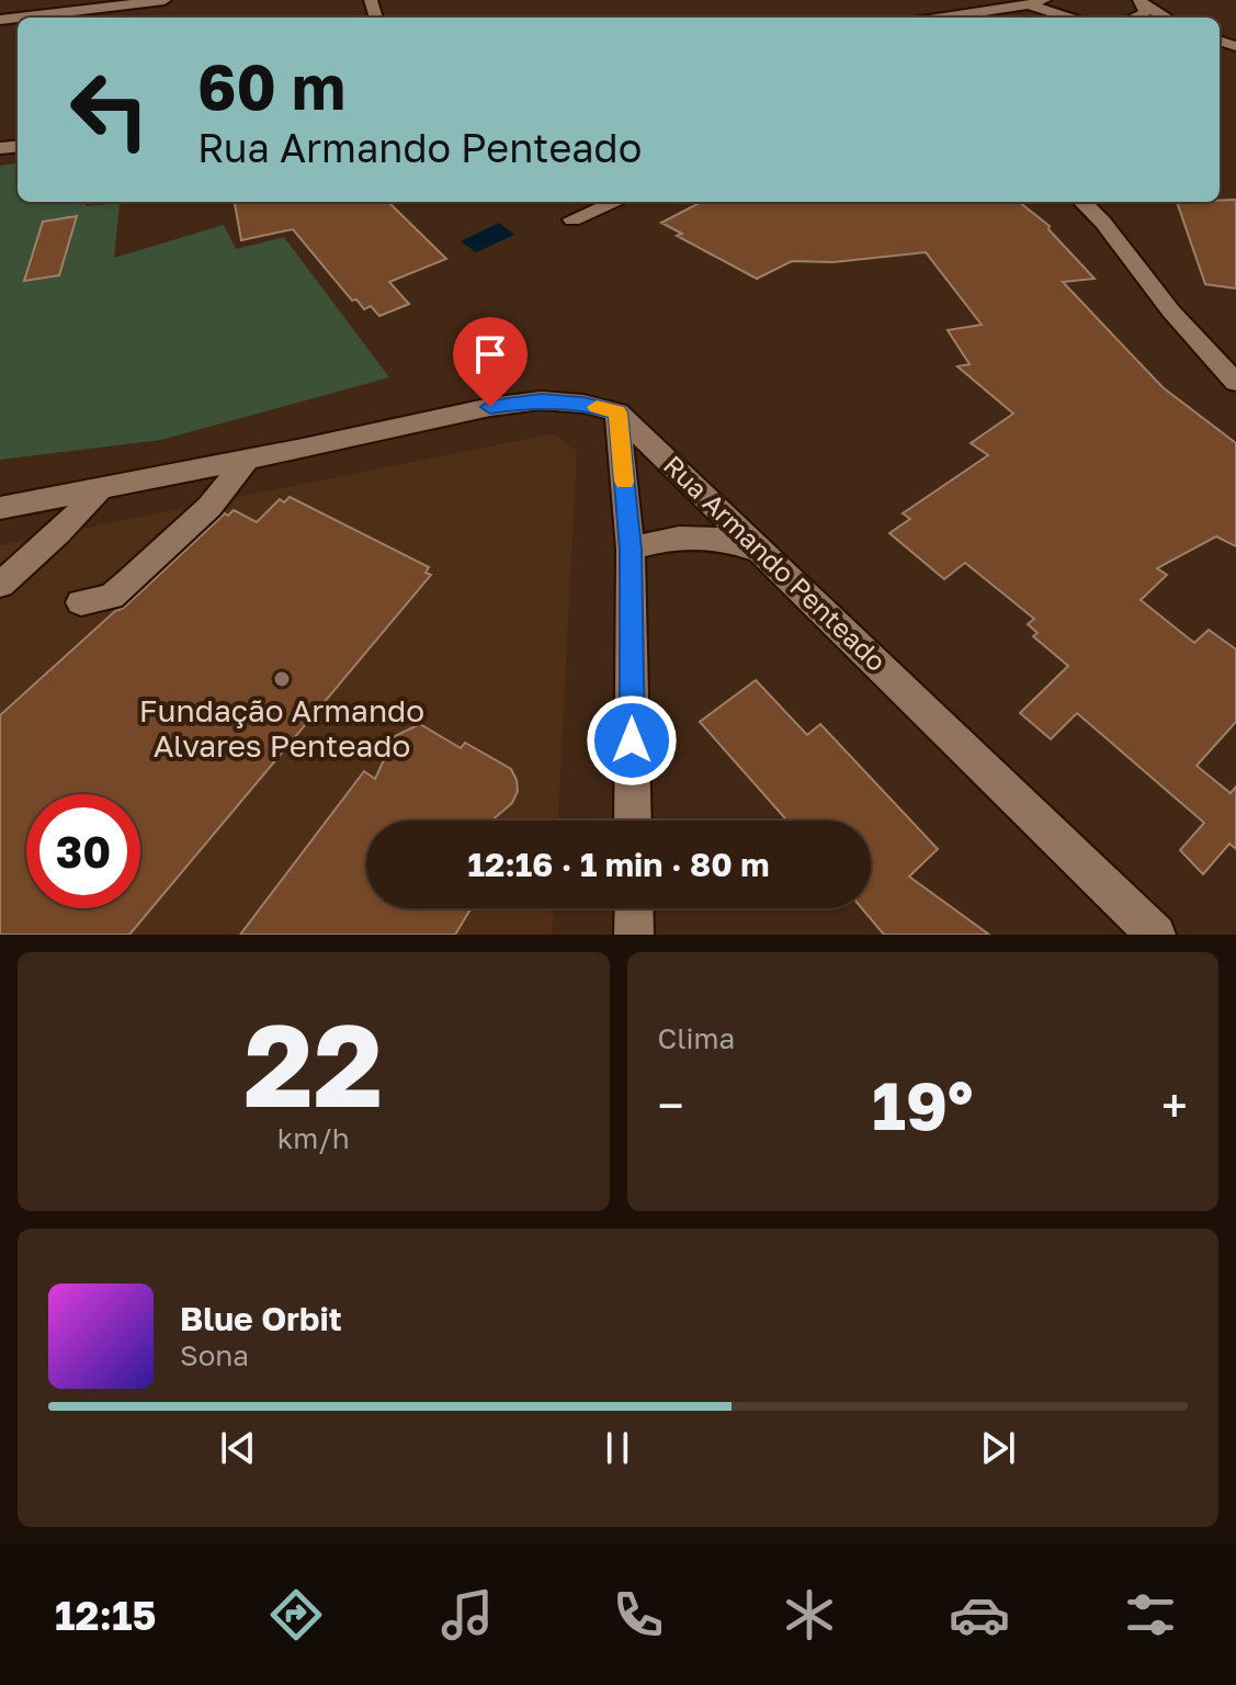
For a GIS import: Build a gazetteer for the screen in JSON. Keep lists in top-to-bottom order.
{
  "streets": {
    "street": ["Rua Armando Penteado"]
  },
  "places": ["Fundação Armando Alvares Penteado"],
  "page": {
    "turn": ["60 m", "Rua Armando Penteado"],
    "limit": "30",
    "trip": "12:16 · 1 min · 80 m",
    "tile": [
      ["22", "km/h"],
      "Clima"
    ],
    "heat": ["−", "19°", "+"],
    "song": ["Blue Orbit", "Sona"],
    "tabs": "12:15"
  }
}
